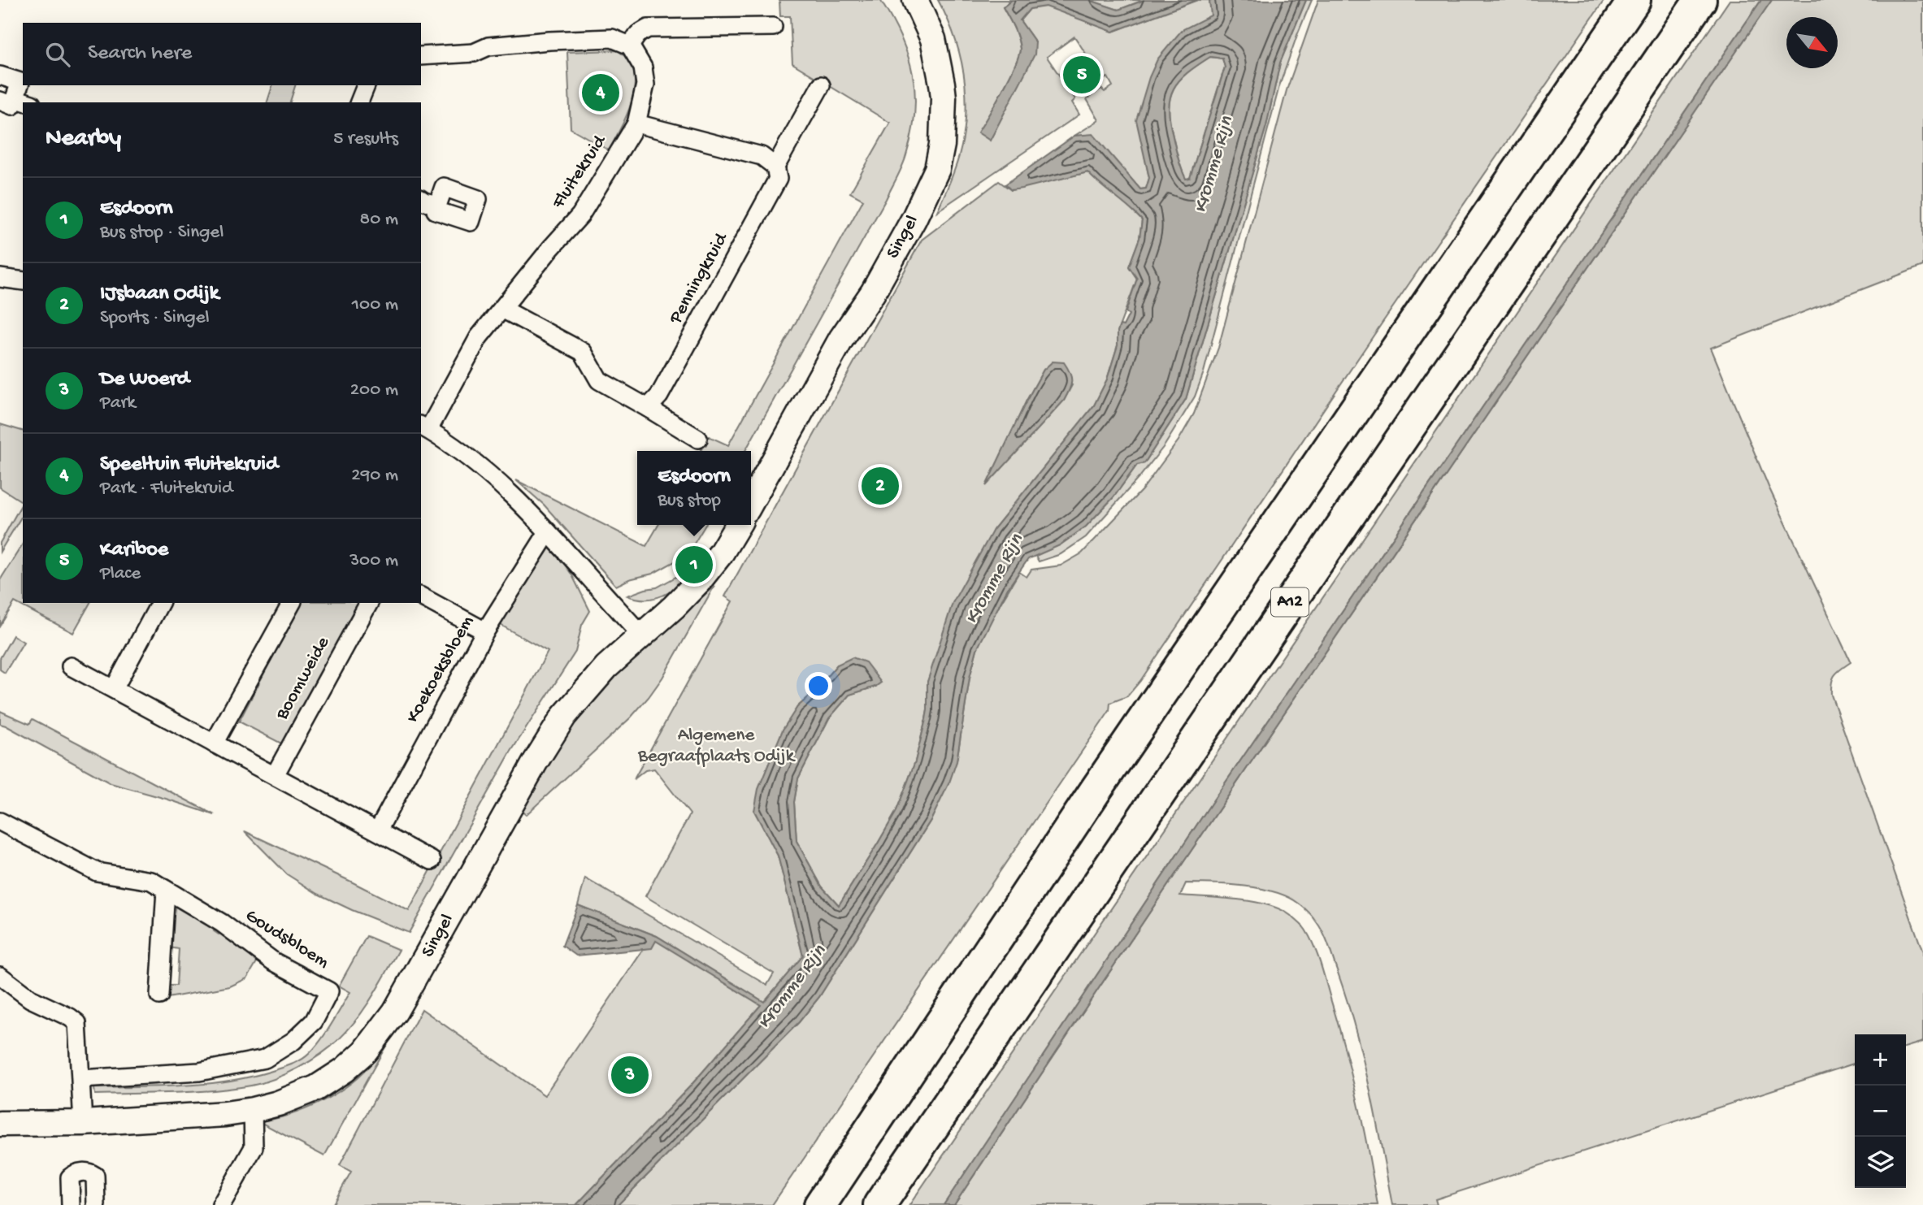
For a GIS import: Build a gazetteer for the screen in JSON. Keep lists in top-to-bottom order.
{
  "streets": {
    "highway": ["A12"],
    "street": [
      "Fluitekruid",
      "Singel",
      "Penningkruid",
      "Koekoeksbloem",
      "Boomweide",
      "Goudsbloem"
    ]
  },
  "water": ["Kromme Rijn"],
  "parks": ["Algemene Begraafplaats Odijk"],
  "north": "bottom right",
  "page": {
    "search": "Search here",
    "pins": [
      "5",
      "4",
      "2",
      "1",
      "3"
    ],
    "heading": ["Nearby", "5 results"],
    "list": [
      {
        "mark": "1",
        "name": "Esdoorn",
        "note": "Bus stop · Singel",
        "value": "80 m"
      },
      {
        "mark": "2",
        "name": "IJsbaan Odijk",
        "note": "Sports · Singel",
        "value": "100 m"
      },
      {
        "mark": "3",
        "name": "De Woerd",
        "note": "Park",
        "value": "200 m"
      },
      {
        "mark": "4",
        "name": "Speeltuin Fluitekruid",
        "note": "Park · Fluitekruid",
        "value": "290 m"
      },
      {
        "mark": "5",
        "name": "Kariboe",
        "note": "Place",
        "value": "300 m"
      }
    ],
    "popup": ["Esdoorn", "Bus stop"],
    "map_buttons": ["+", "−"]
  }
}
